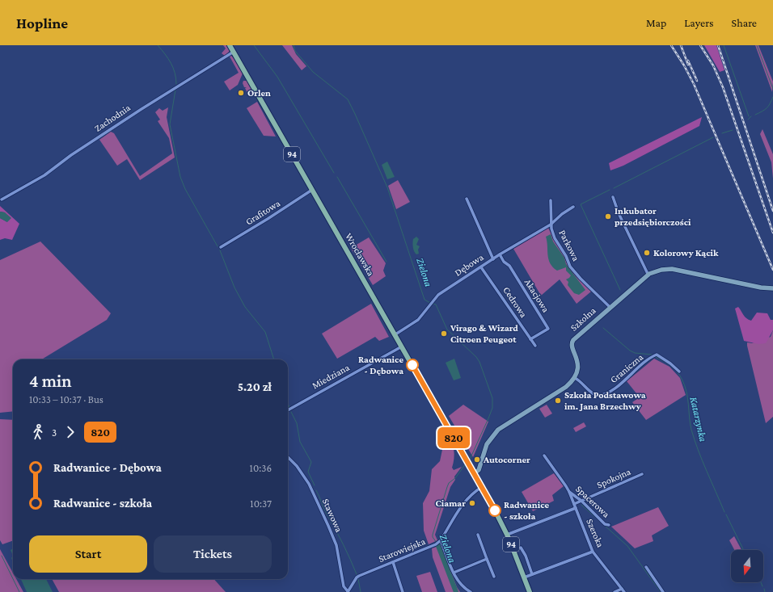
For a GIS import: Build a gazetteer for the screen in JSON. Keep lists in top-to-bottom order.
{
  "streets": {
    "main road": ["94", "Wrocławska"],
    "street": [
      "Zachodnia",
      "Grafitowa",
      "Parkowa",
      "Dębowa",
      "Akacjowa",
      "Cedrowa",
      "Szkolna",
      "Graniczna",
      "Miedziana",
      "Spokojna",
      "Spacerowa",
      "Stawowa",
      "Szeroka",
      "Starowiejska"
    ]
  },
  "crossings": [
    ["Zachodnia", "Wrocławska"],
    ["94", "Wrocławska"],
    ["94", "Starowiejska"],
    ["Grafitowa", "Wrocławska"],
    ["Parkowa", "Dębowa"],
    ["Parkowa", "Akacjowa"],
    ["Parkowa", "Szkolna"],
    ["Wrocławska", "Dębowa"],
    ["Wrocławska", "Miedziana"],
    ["Dębowa", "Cedrowa"],
    ["Akacjowa", "Cedrowa"],
    ["Szkolna", "Graniczna"],
    ["Spokojna", "Spacerowa"],
    ["Spokojna", "Szeroka"],
    ["Spacerowa", "Szeroka"],
    ["Stawowa", "Starowiejska"]
  ],
  "water": ["Zielona", "Katarzynka"],
  "places": [
    "Orlen",
    "Inkubator przedsiębiorczości",
    "Kolorowy Kącik",
    "Virago & Wizard Citroen Peugeot",
    "Radwanice - Dębowa",
    "Szkoła Podstawowa im. Jana Brzechwy",
    "Autocorner",
    "Ciamar",
    "Radwanice - szkoła"
  ],
  "lines": ["bus line 820"],
  "north": "bottom",
  "page": {
    "header": "Hopline",
    "nav": ["Map", "Layers", "Share"],
    "on_map": "820",
    "heading": ["4 min", "10:33 – 10:37 · Bus", "5.20 zł"],
    "legs": ["3", "820"],
    "list": [
      {
        "name": "Radwanice - Dębowa",
        "value": "10:36"
      },
      {
        "name": "Radwanice - szkoła",
        "value": "10:37"
      }
    ],
    "buttons": ["Start", "Tickets"]
  }
}
